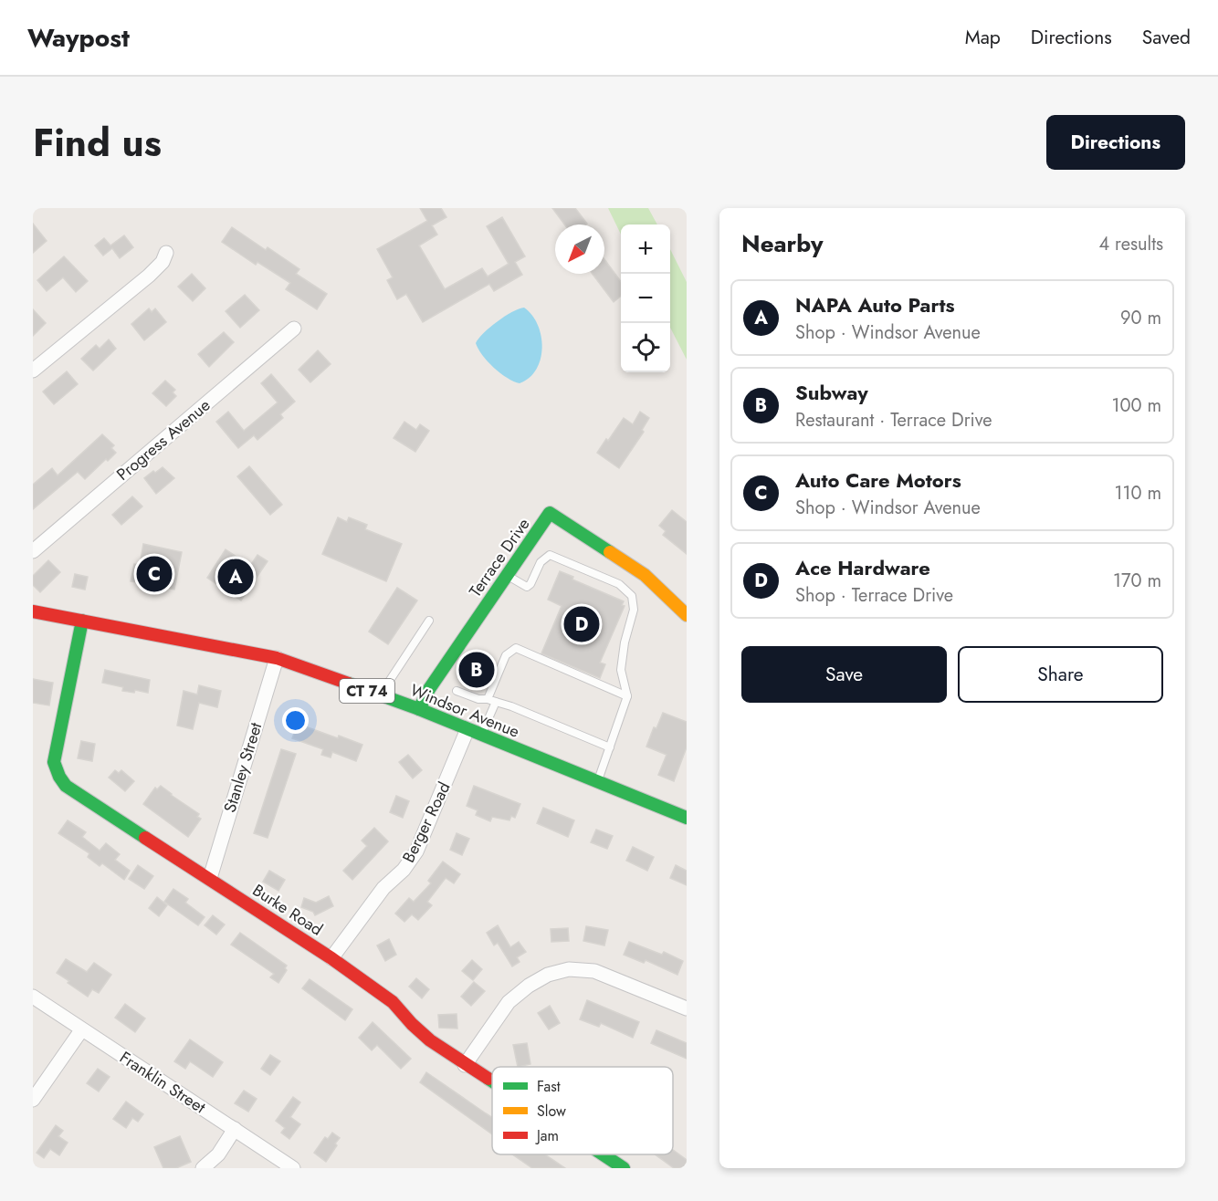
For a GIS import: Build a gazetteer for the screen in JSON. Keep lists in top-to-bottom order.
{
  "streets": {
    "street": [
      "Progress Avenue",
      "Terrace Drive",
      "CT 74",
      "Windsor Avenue",
      "Stanley Street",
      "Berger Road",
      "Burke Road",
      "Franklin Street"
    ]
  },
  "crossings": [
    ["Terrace Drive", "Windsor Avenue"],
    ["Windsor Avenue", "Stanley Street"],
    ["Windsor Avenue", "Berger Road"],
    ["Windsor Avenue", "Burke Road"],
    ["Stanley Street", "Burke Road"],
    ["Berger Road", "Burke Road"]
  ],
  "legend": ["Fast", "Slow", "Jam"],
  "north": "bottom left",
  "page": {
    "header": "Waypost",
    "nav": ["Map", "Directions", "Saved"],
    "title": "Find us",
    "buttons": [
      "Directions",
      ["Save", "Share"]
    ],
    "heading": ["Nearby", "4 results"],
    "map_buttons": ["+", "−"],
    "list": [
      {
        "mark": "A",
        "name": "NAPA Auto Parts",
        "note": "Shop · Windsor Avenue",
        "value": "90 m"
      },
      {
        "mark": "B",
        "name": "Subway",
        "note": "Restaurant · Terrace Drive",
        "value": "100 m"
      },
      {
        "mark": "C",
        "name": "Auto Care Motors",
        "note": "Shop · Windsor Avenue",
        "value": "110 m"
      },
      {
        "mark": "D",
        "name": "Ace Hardware",
        "note": "Shop · Terrace Drive",
        "value": "170 m"
      }
    ],
    "pins": [
      "C",
      "A",
      "D",
      "B"
    ]
  }
}
